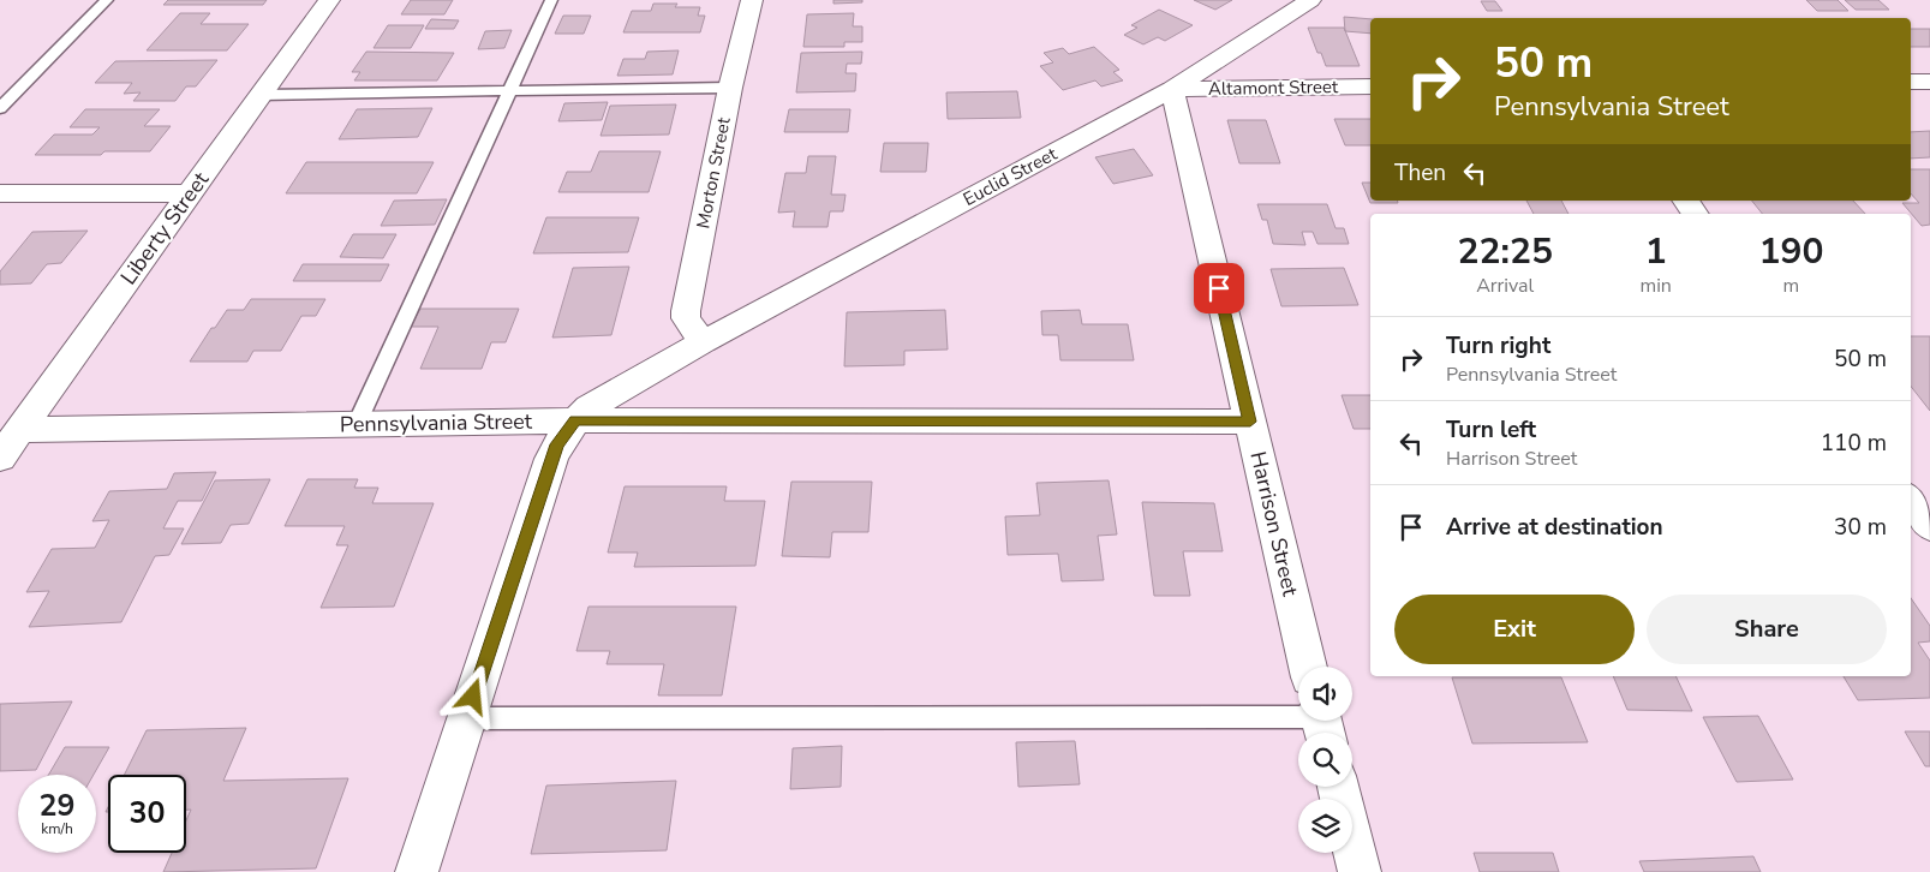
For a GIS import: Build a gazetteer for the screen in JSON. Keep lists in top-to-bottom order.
{
  "streets": {
    "street": [
      "Altamont Street",
      "Morton Street",
      "Euclid Street",
      "Liberty Street",
      "Pennsylvania Street",
      "Harrison Street"
    ]
  },
  "crossings": [
    ["Altamont Street", "Euclid Street"],
    ["Altamont Street", "Harrison Street"],
    ["Morton Street", "Euclid Street"],
    ["Euclid Street", "Pennsylvania Street"],
    ["Euclid Street", "Harrison Street"],
    ["Liberty Street", "Pennsylvania Street"],
    ["Pennsylvania Street", "Harrison Street"]
  ],
  "page": {
    "turn": ["50 m", "Pennsylvania Street"],
    "then": "Then",
    "eta": [
      "22:25",
      "Arrival",
      "1",
      "min",
      "190",
      "m"
    ],
    "list": [
      {
        "name": "Turn right",
        "note": "Pennsylvania Street",
        "value": "50 m"
      },
      {
        "name": "Turn left",
        "note": "Harrison Street",
        "value": "110 m"
      },
      {
        "name": "Arrive at destination",
        "value": "30 m"
      }
    ],
    "buttons": ["Exit", "Share"],
    "speed": "29 km/h",
    "limit": "30"
  }
}
